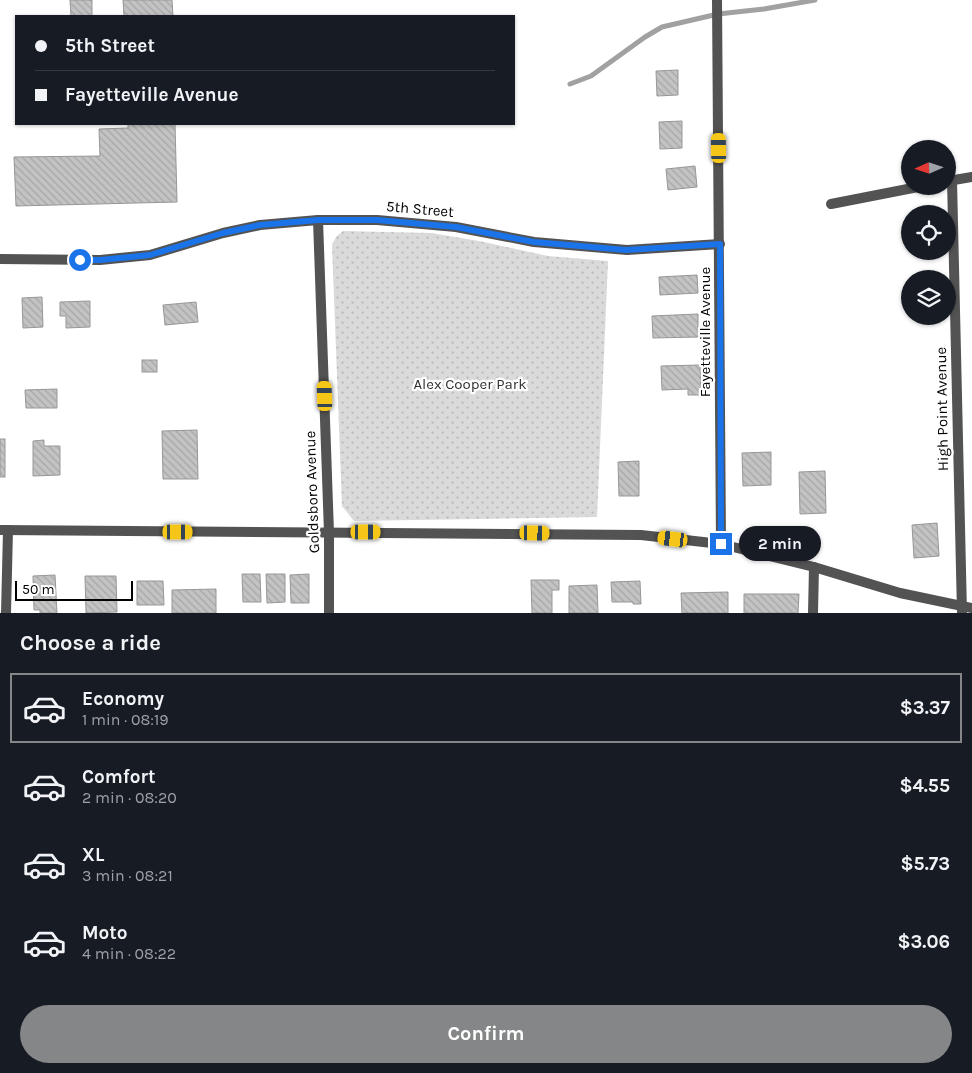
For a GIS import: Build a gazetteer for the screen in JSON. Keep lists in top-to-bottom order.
{
  "streets": {
    "street": [
      "5th Street",
      "Fayetteville Avenue",
      "High Point Avenue",
      "Goldsboro Avenue"
    ]
  },
  "crossings": [
    ["5th Street", "Fayetteville Avenue"],
    ["5th Street", "Goldsboro Avenue"]
  ],
  "parks": ["Alex Cooper Park"],
  "scale_bar": "50 m",
  "north": "left",
  "page": {
    "banner": ["5th Street", "Fayetteville Avenue"],
    "bubble": "2 min",
    "scale": "50 m",
    "heading": "Choose a ride",
    "list": [
      {
        "name": "Economy",
        "note": "1 min · 08:19",
        "value": "$3.37"
      },
      {
        "name": "Comfort",
        "note": "2 min · 08:20",
        "value": "$4.55"
      },
      {
        "name": "XL",
        "note": "3 min · 08:21",
        "value": "$5.73"
      },
      {
        "name": "Moto",
        "note": "4 min · 08:22",
        "value": "$3.06"
      }
    ],
    "buttons": "Confirm"
  }
}
